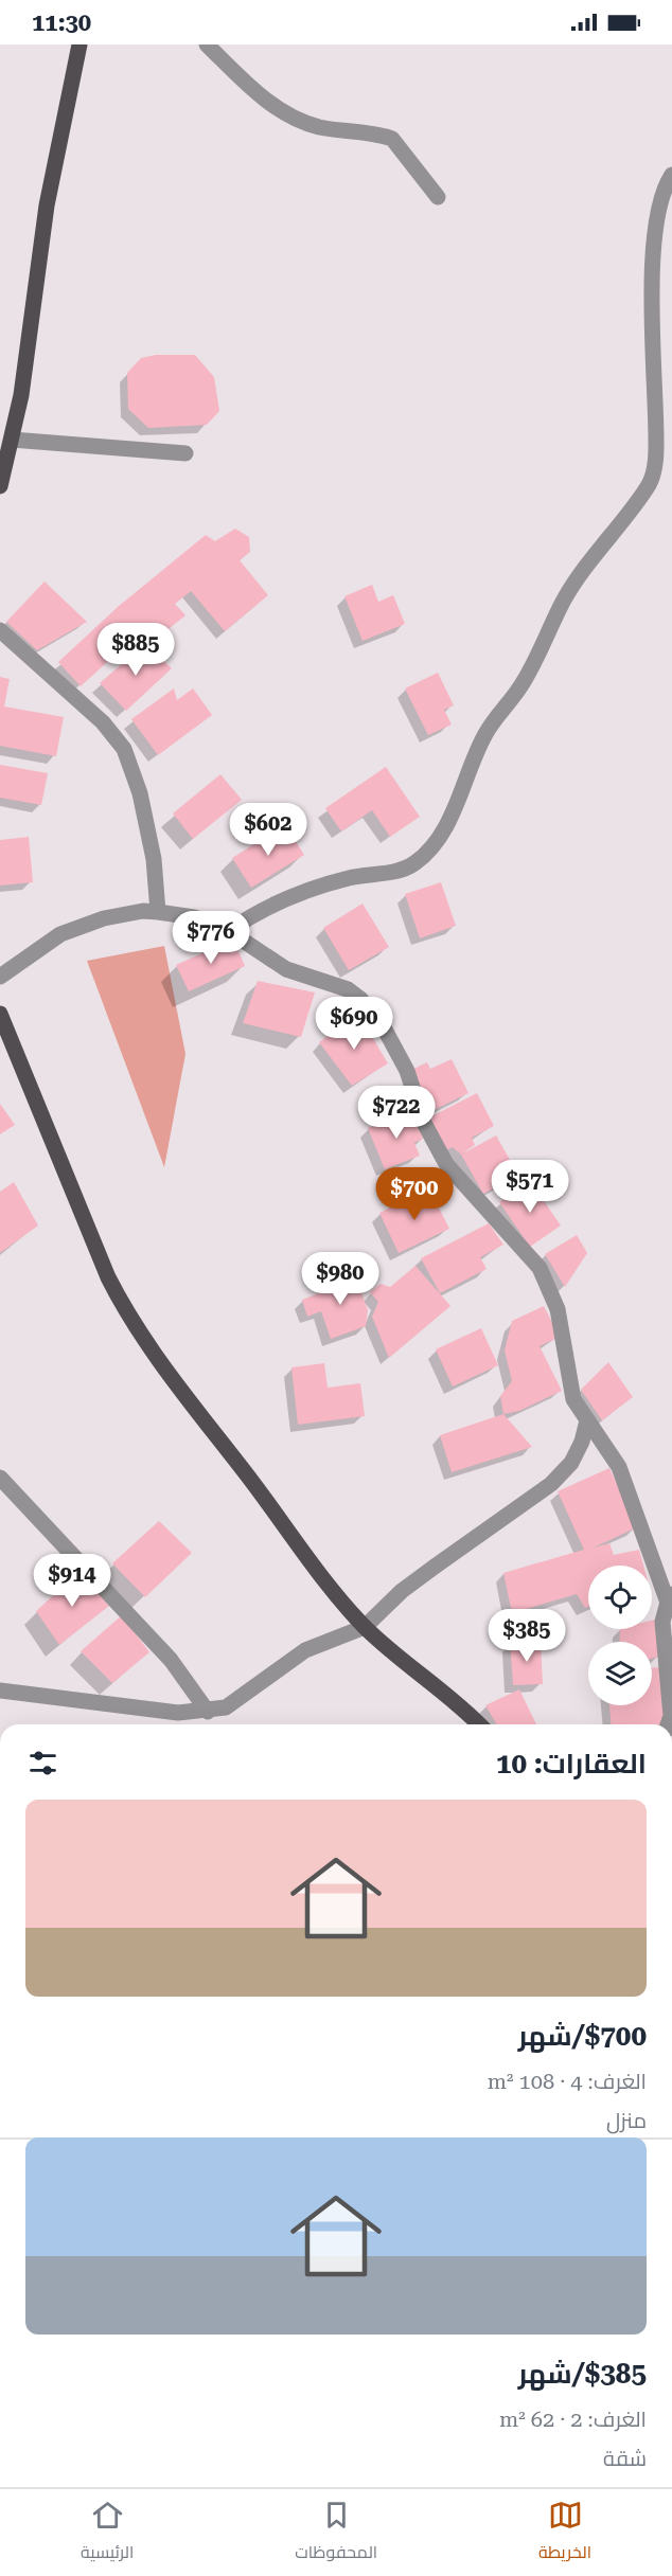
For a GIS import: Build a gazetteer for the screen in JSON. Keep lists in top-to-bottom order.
{
  "page": {
    "status": "11:30",
    "price": [
      "$885",
      "$602",
      "$776",
      "$690",
      "$722",
      "$571",
      "$700",
      "$980",
      "$914",
      "$385"
    ],
    "heading": "العقارات: 10",
    "list": [
      {
        "name": "$700/شهر",
        "note": "الغرف: 4 · 108 m² · منزل"
      },
      {
        "name": "$385/شهر",
        "note": "الغرف: 2 · 62 m² · شقة"
      }
    ],
    "tabs": ["الخريطة", "المحفوظات", "الرئيسية"]
  }
}
